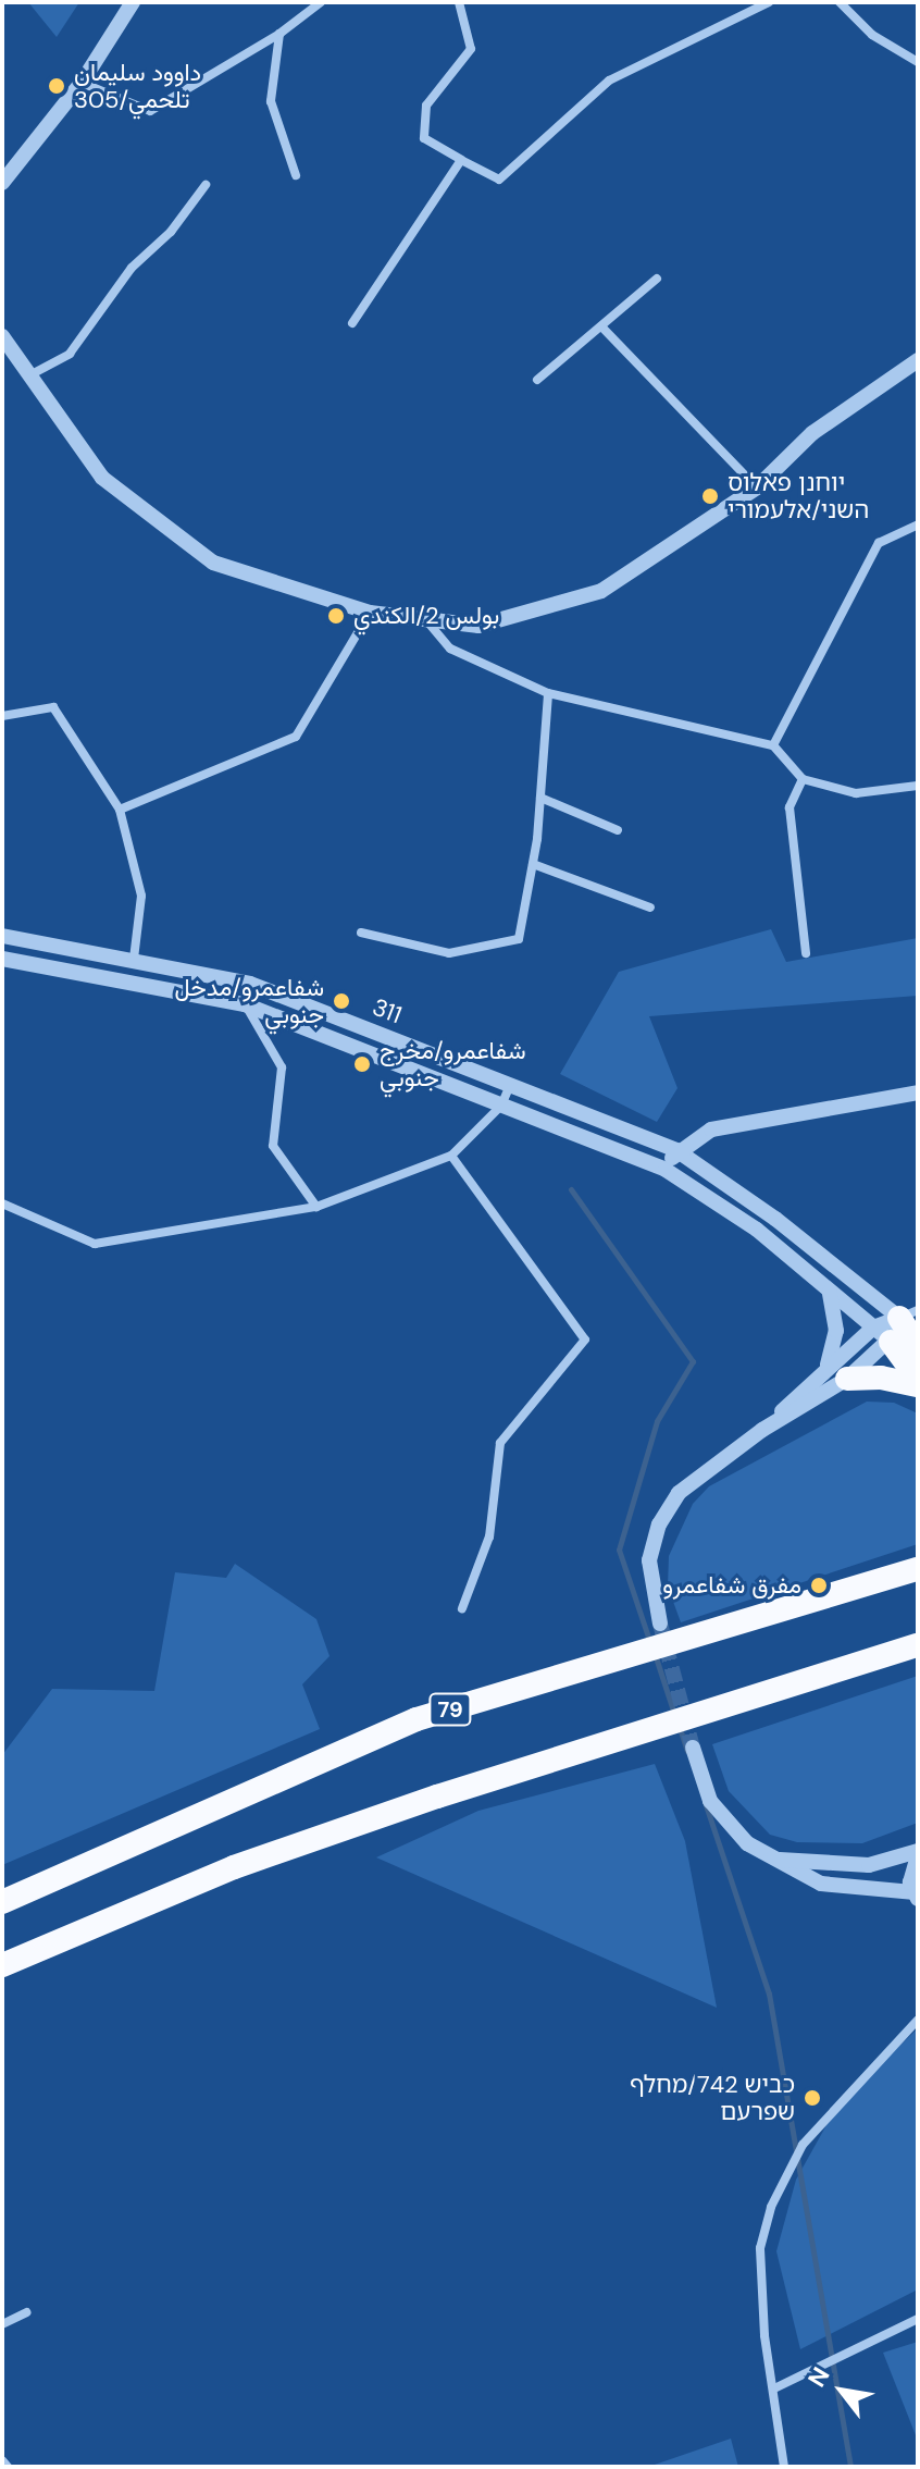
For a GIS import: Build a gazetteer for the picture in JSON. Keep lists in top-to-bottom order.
{
  "streets": {
    "highway": ["79"],
    "street": ["311"]
  },
  "places": [
    "داوود سليمان تلحمي/305",
    "יוחנן פאלוס השני/אלעמורי",
    "بولس 2/الكندي",
    "شفاعمرو/مدخل جنوبي",
    "شفاعمرو/مخرج جنوبي",
    "مفرق شفاعمرو",
    "כביש 742/מחלף שפרעם"
  ],
  "north": "top left"
}
